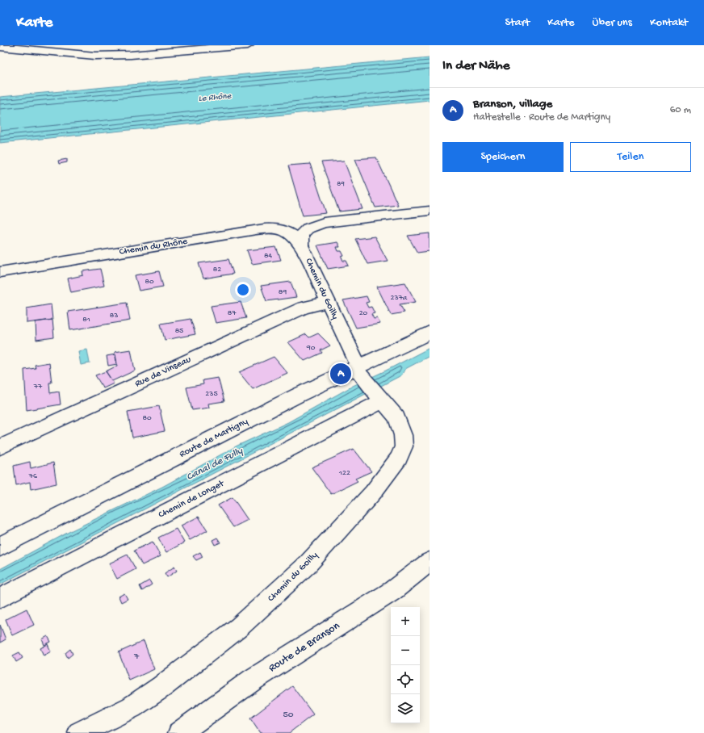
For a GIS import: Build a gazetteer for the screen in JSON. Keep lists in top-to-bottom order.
{
  "streets": {
    "main road": ["Route de Martigny"],
    "street": [
      "Chemin du Rhône",
      "Chemin du Goilly",
      "Rue de Vinseau",
      "Chemin de Longet",
      "Route de Branson"
    ]
  },
  "crossings": [
    ["Chemin du Rhône", "Chemin du Goilly"],
    ["Chemin du Goilly", "Rue de Vinseau"],
    ["Chemin du Goilly", "Route de Martigny"],
    ["Chemin du Goilly", "Chemin de Longet"]
  ],
  "water": ["Le Rhône", "Canal de Fully"],
  "house_numbers": [
    "89",
    "84",
    "82",
    "80",
    "89",
    "237a",
    "87",
    "20",
    "83",
    "81",
    "85",
    "90",
    "77",
    "235",
    "80",
    "122",
    "76",
    "7",
    "50"
  ],
  "page": {
    "header": "Karte",
    "nav": [
      "Start",
      "Karte",
      "Über uns",
      "Kontakt"
    ],
    "heading": "In der Nähe",
    "list": [
      {
        "mark": "A",
        "name": "Branson, village",
        "note": "Haltestelle · Route de Martigny",
        "value": "60 m"
      }
    ],
    "buttons": ["Speichern", "Teilen"],
    "pins": "A",
    "map_buttons": ["+", "−"]
  }
}
